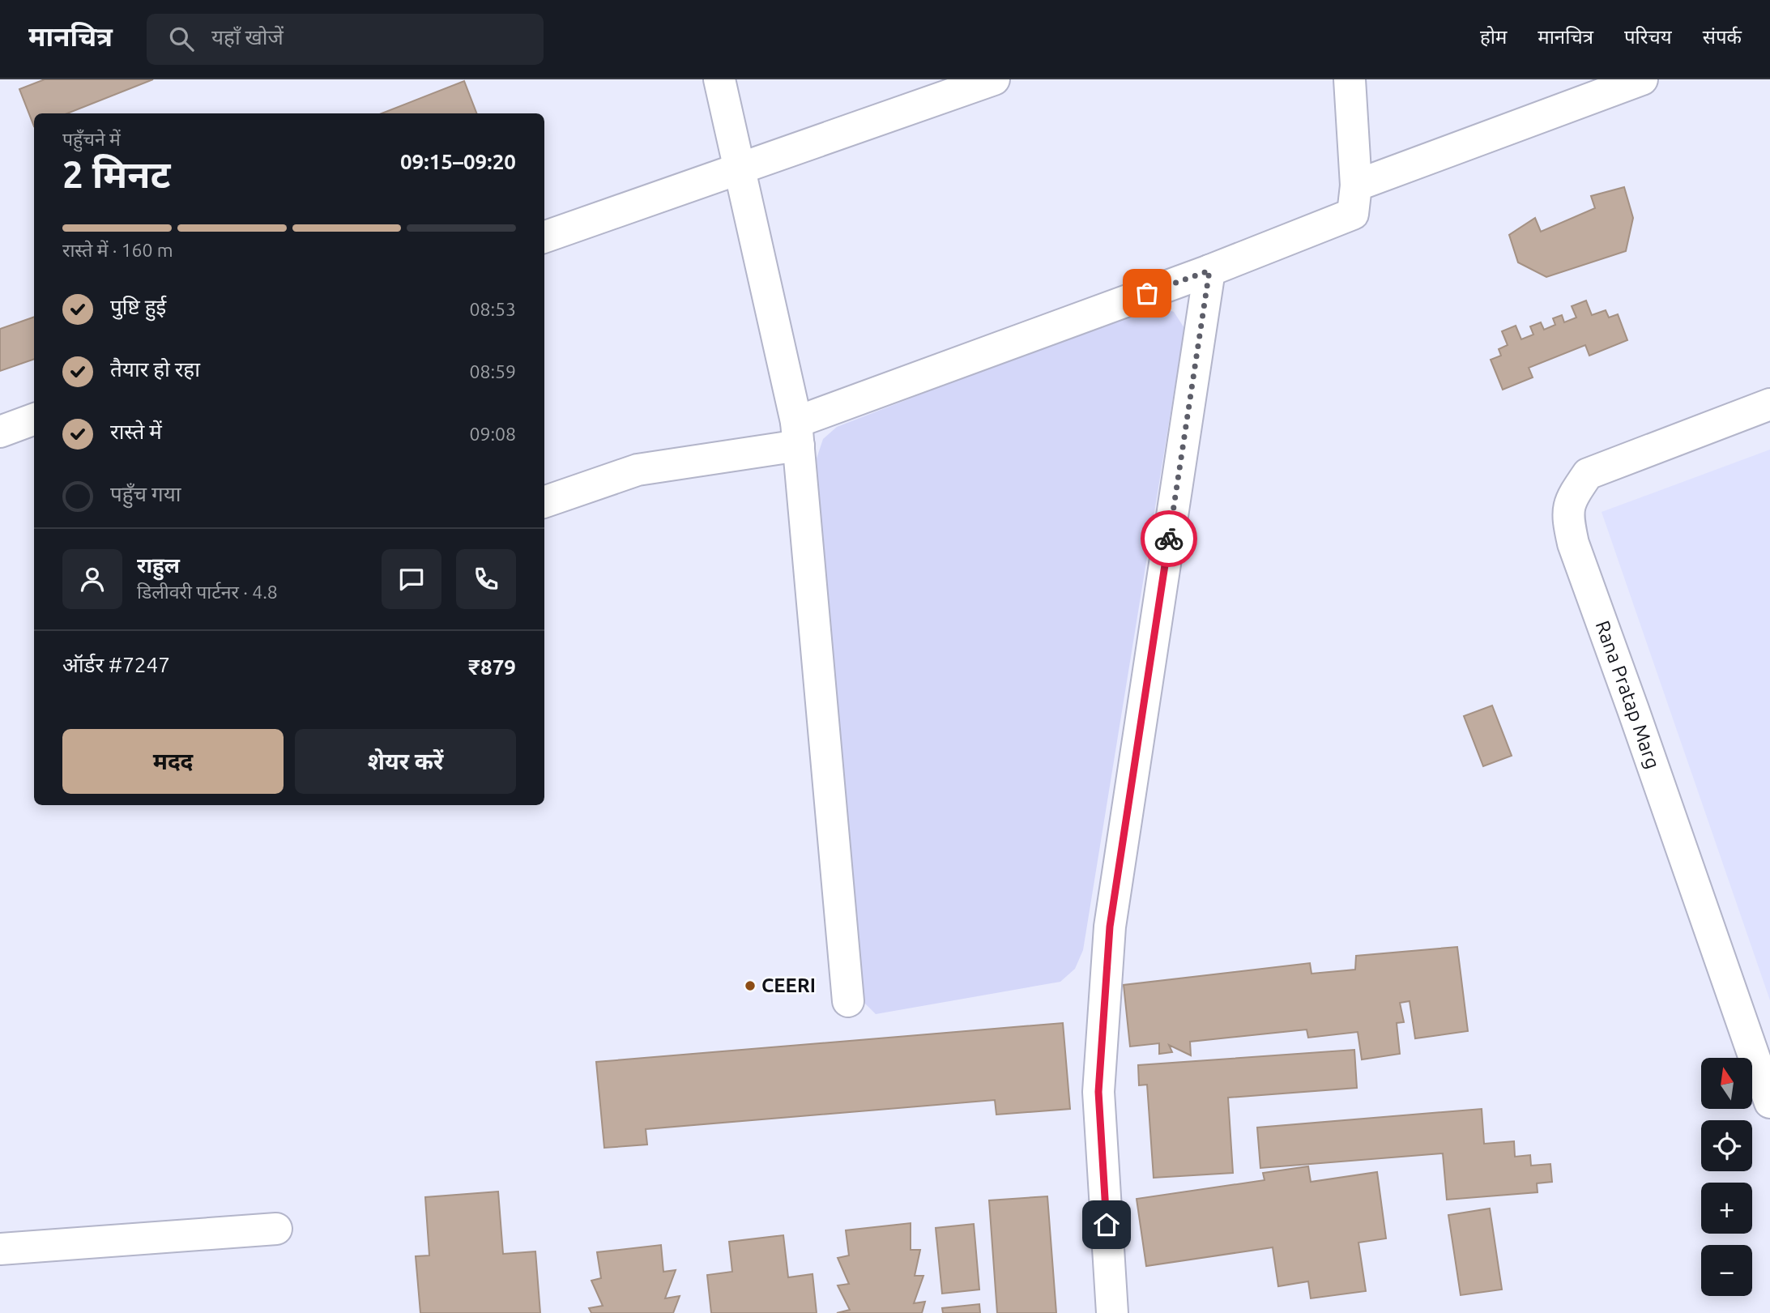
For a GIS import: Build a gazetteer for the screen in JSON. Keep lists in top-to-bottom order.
{
  "streets": {
    "street": ["Rana Pratap Marg"]
  },
  "places": ["CEERI"],
  "north": "top",
  "page": {
    "header": "मानचित्र",
    "search": "यहाँ खोजें",
    "nav": [
      "होम",
      "मानचित्र",
      "परिचय",
      "संपर्क"
    ],
    "heading": ["2 मिनट", "पहुँचने में", "09:15–09:20"],
    "panel": [
      "राहुल",
      "डिलीवरी पार्टनर · 4.8",
      "ऑर्डर #7247",
      "₹879"
    ],
    "bar": "रास्ते में · 160 m",
    "list": [
      ["पुष्टि हुई", "08:53"],
      ["तैयार हो रहा", "08:59"],
      ["रास्ते में", "09:08"],
      "पहुँच गया"
    ],
    "buttons": ["मदद", "शेयर करें"],
    "map_buttons": ["+", "−"]
  }
}
